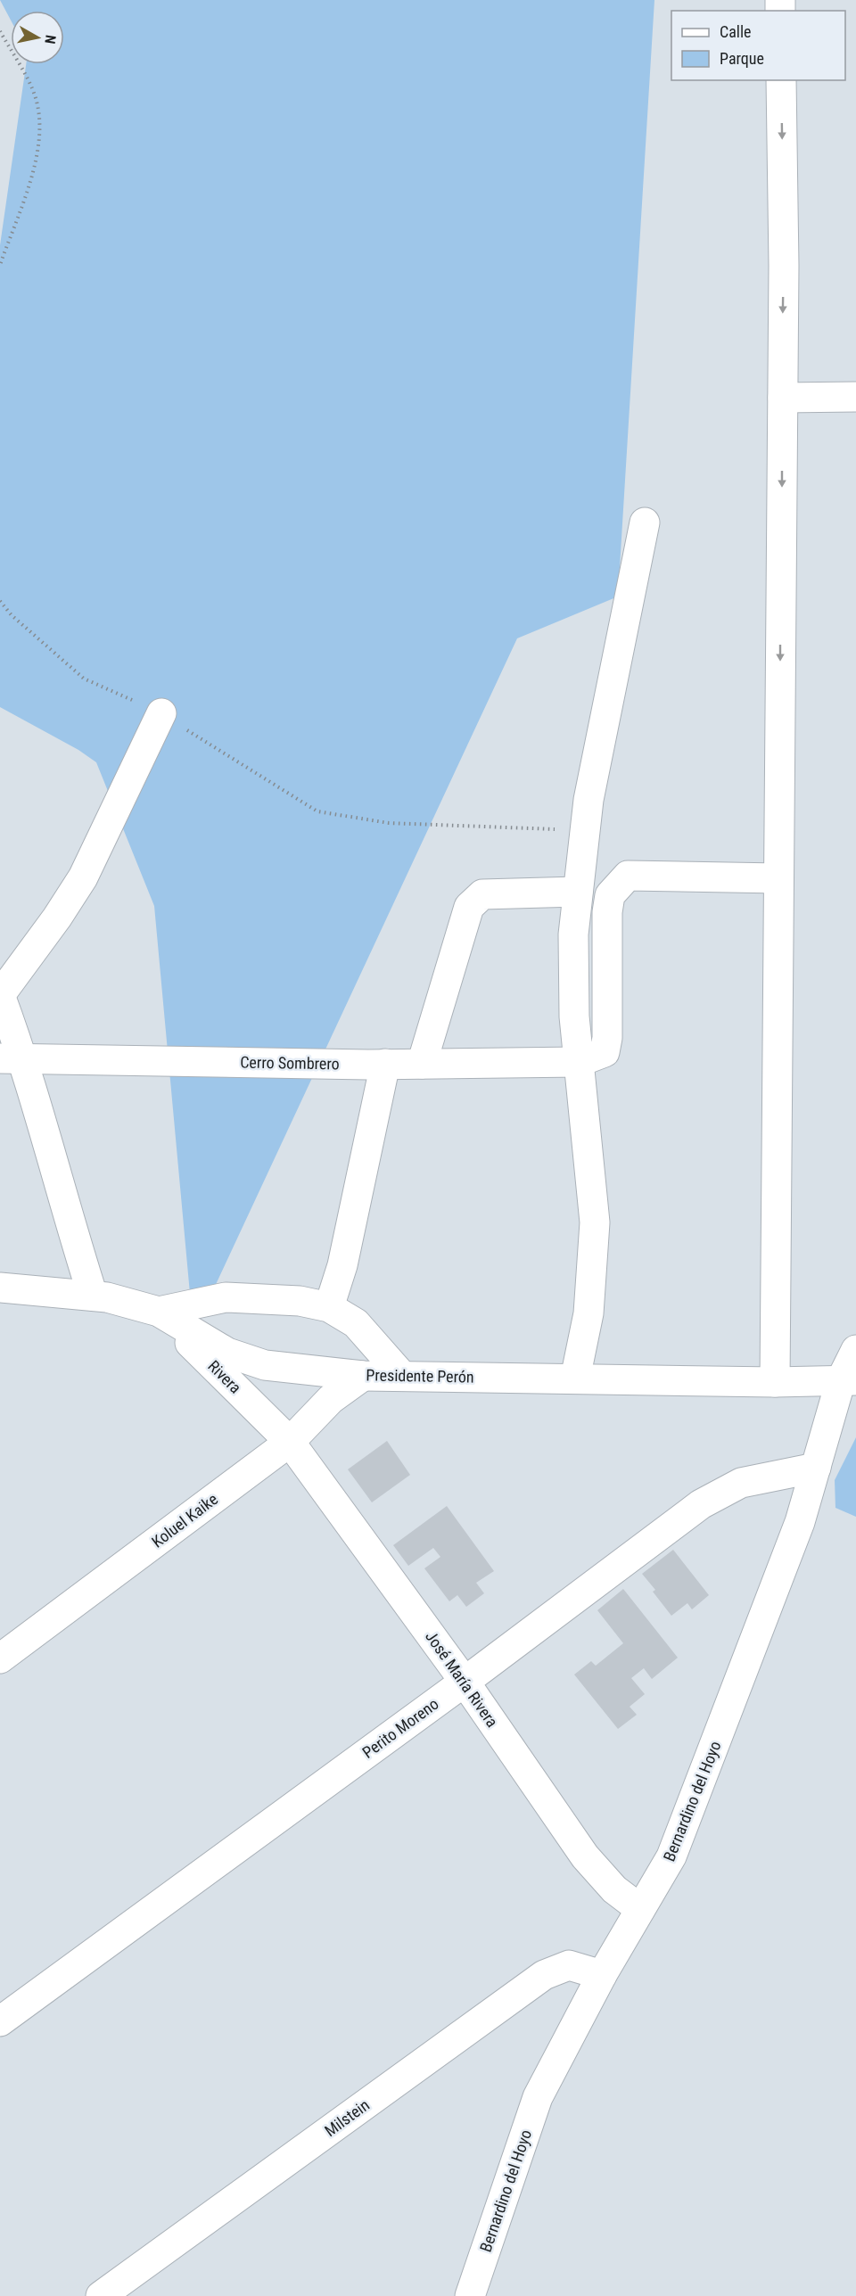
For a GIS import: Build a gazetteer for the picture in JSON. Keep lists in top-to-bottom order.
{
  "streets": {
    "street": [
      "Cerro Sombrero",
      "Presidente Perón",
      "Rivera",
      "Koluel Kaike",
      "José María Rivera",
      "Perito Moreno",
      "Bernardino del Hoyo",
      "Milstein"
    ]
  },
  "crossings": [
    ["Presidente Perón", "Rivera"],
    ["Presidente Perón", "Koluel Kaike"],
    ["Presidente Perón", "Bernardino del Hoyo"],
    ["Rivera", "Koluel Kaike"],
    ["Rivera", "José María Rivera"],
    ["Koluel Kaike", "José María Rivera"],
    ["José María Rivera", "Perito Moreno"],
    ["José María Rivera", "Bernardino del Hoyo"],
    ["Perito Moreno", "Bernardino del Hoyo"],
    ["Bernardino del Hoyo", "Milstein"]
  ],
  "legend": ["Calle", "Parque"],
  "north": "right"
}
